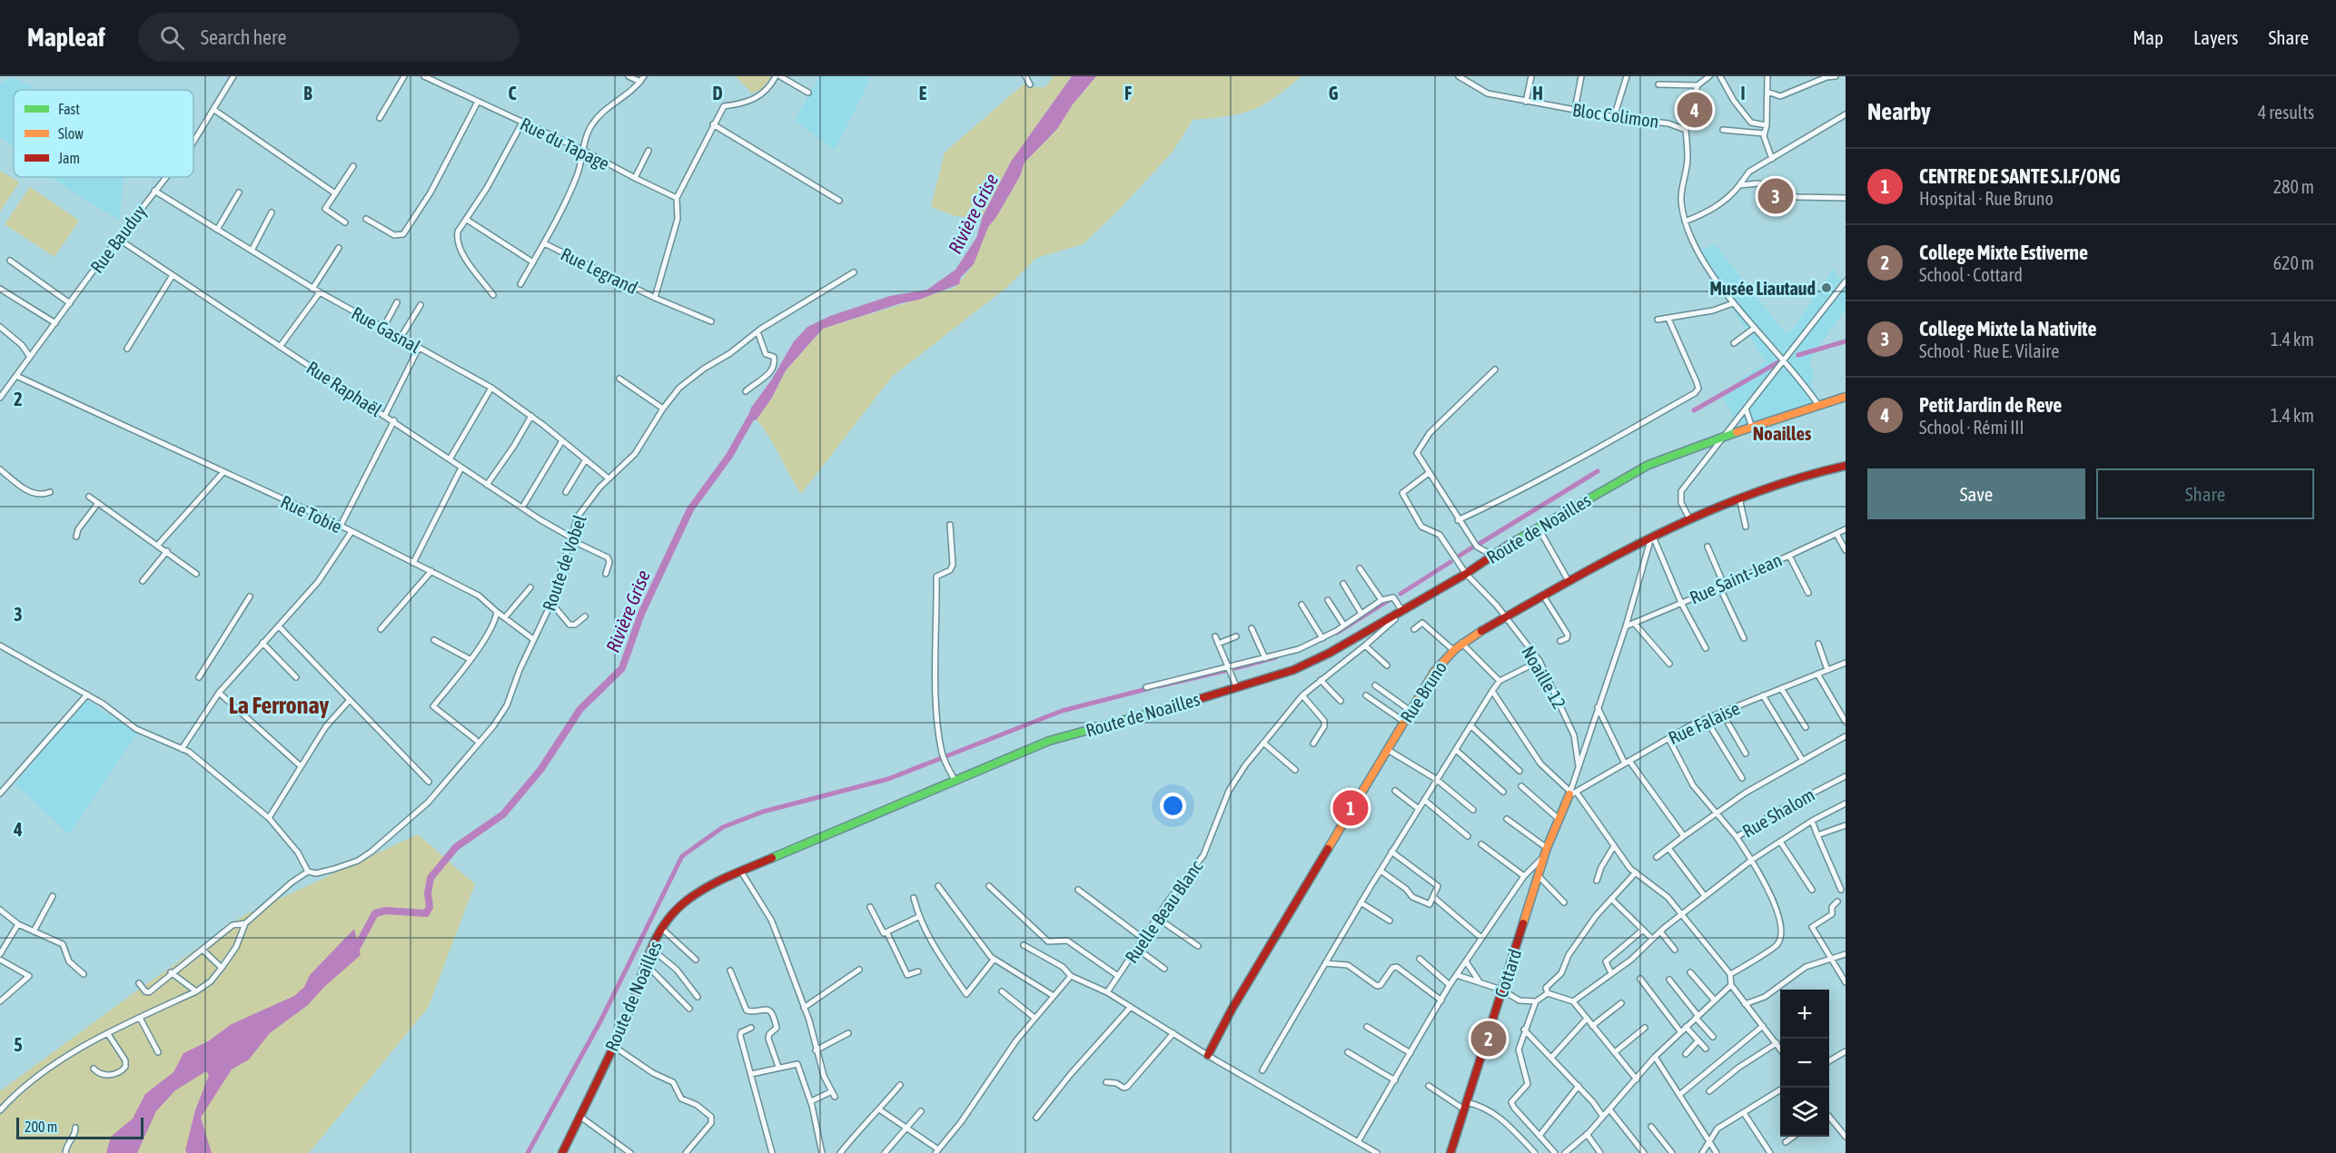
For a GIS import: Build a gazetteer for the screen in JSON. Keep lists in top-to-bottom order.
{
  "streets": {
    "street": [
      "Bloc Colimon",
      "Rue du Tapage",
      "Rue Bauduy",
      "Rue Legrand",
      "Rue Gasnal",
      "Rue Raphaël",
      "Rue Tobie",
      "Route de Noailles",
      "Route de Vobel",
      "Rue Saint-Jean",
      "Noaille 12",
      "Rue Bruno",
      "Rue Falaise",
      "Rue Shalom",
      "Ruelle Beau Blanc",
      "Cottard"
    ]
  },
  "crossings": [
    ["Rue Bauduy", "Rue Gasnal"],
    ["Rue Bauduy", "Rue Raphaël"],
    ["Rue Bauduy", "Rue Tobie"],
    ["Rue Gasnal", "Route de Vobel"],
    ["Rue Raphaël", "Route de Vobel"],
    ["Rue Tobie", "Route de Vobel"],
    ["Route de Noailles", "Noaille 12"],
    ["Route de Noailles", "Ruelle Beau Blanc"],
    ["Noaille 12", "Rue Bruno"],
    ["Rue Falaise", "Cottard"]
  ],
  "districts": ["Noailles", "La Ferronay"],
  "water": ["Rivière Grise"],
  "places": ["Musée Liautaud"],
  "legend": ["Fast", "Slow", "Jam"],
  "scale_bar": "200 m",
  "page": {
    "header": "Mapleaf",
    "search": "Search here",
    "nav": ["Map", "Layers", "Share"],
    "heading": ["Nearby", "4 results"],
    "pins": [
      "4",
      "3",
      "1",
      "2"
    ],
    "list": [
      {
        "mark": "1",
        "name": "CENTRE DE SANTE S.I.F/ONG",
        "note": "Hospital · Rue Bruno",
        "value": "280 m"
      },
      {
        "mark": "2",
        "name": "College Mixte Estiverne",
        "note": "School · Cottard",
        "value": "620 m"
      },
      {
        "mark": "3",
        "name": "College Mixte la Nativite",
        "note": "School · Rue E. Vilaire",
        "value": "1.4 km"
      },
      {
        "mark": "4",
        "name": "Petit Jardin de Reve",
        "note": "School · Rémi III",
        "value": "1.4 km"
      }
    ],
    "buttons": ["Save", "Share"],
    "map_buttons": ["+", "−"],
    "scale": "200 m"
  },
  "grid": {
    "columns": [
      "B",
      "C",
      "D",
      "E",
      "F",
      "G",
      "H",
      "I"
    ],
    "rows": [
      "2",
      "3",
      "4",
      "5"
    ]
  }
}
